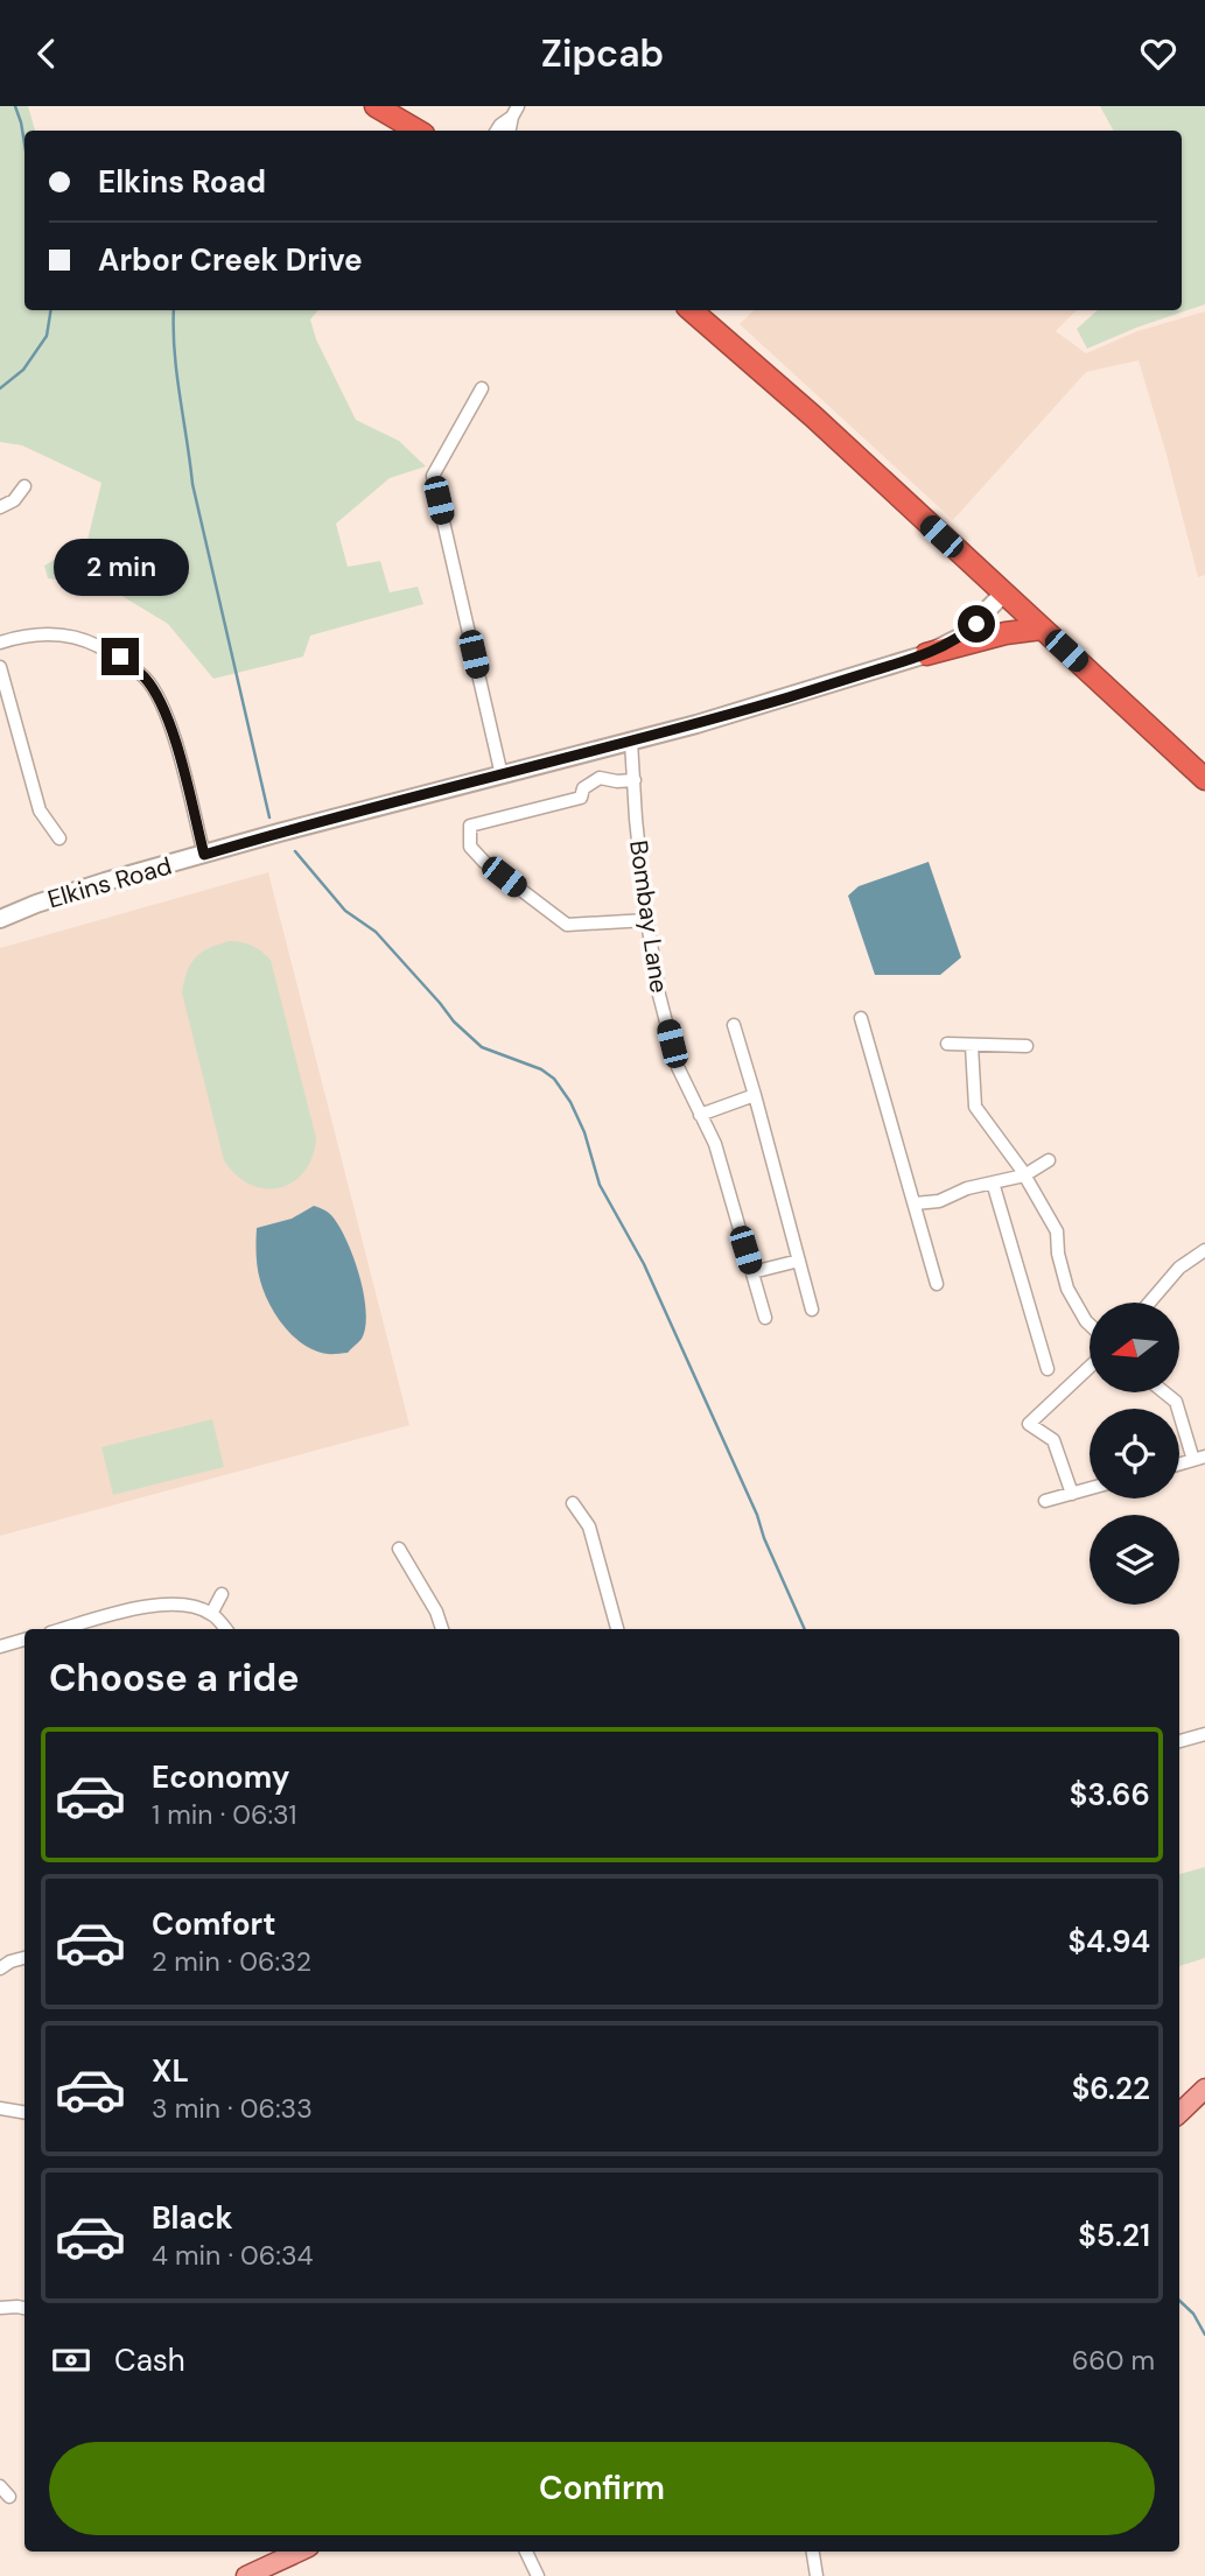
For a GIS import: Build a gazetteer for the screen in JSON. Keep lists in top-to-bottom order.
{
  "streets": {
    "street": ["Elkins Road", "Bombay Lane"]
  },
  "crossings": [
    ["Elkins Road", "Bombay Lane"]
  ],
  "north": "left",
  "page": {
    "header": "Zipcab",
    "banner": ["Elkins Road", "Arbor Creek Drive"],
    "bubble": "2 min",
    "heading": "Choose a ride",
    "list": [
      {
        "name": "Economy",
        "note": "1 min · 06:31",
        "value": "$3.66"
      },
      {
        "name": "Comfort",
        "note": "2 min · 06:32",
        "value": "$4.94"
      },
      {
        "name": "XL",
        "note": "3 min · 06:33",
        "value": "$6.22"
      },
      {
        "name": "Black",
        "note": "4 min · 06:34",
        "value": "$5.21"
      }
    ],
    "pay": ["Cash", "660 m"],
    "buttons": "Confirm"
  }
}
